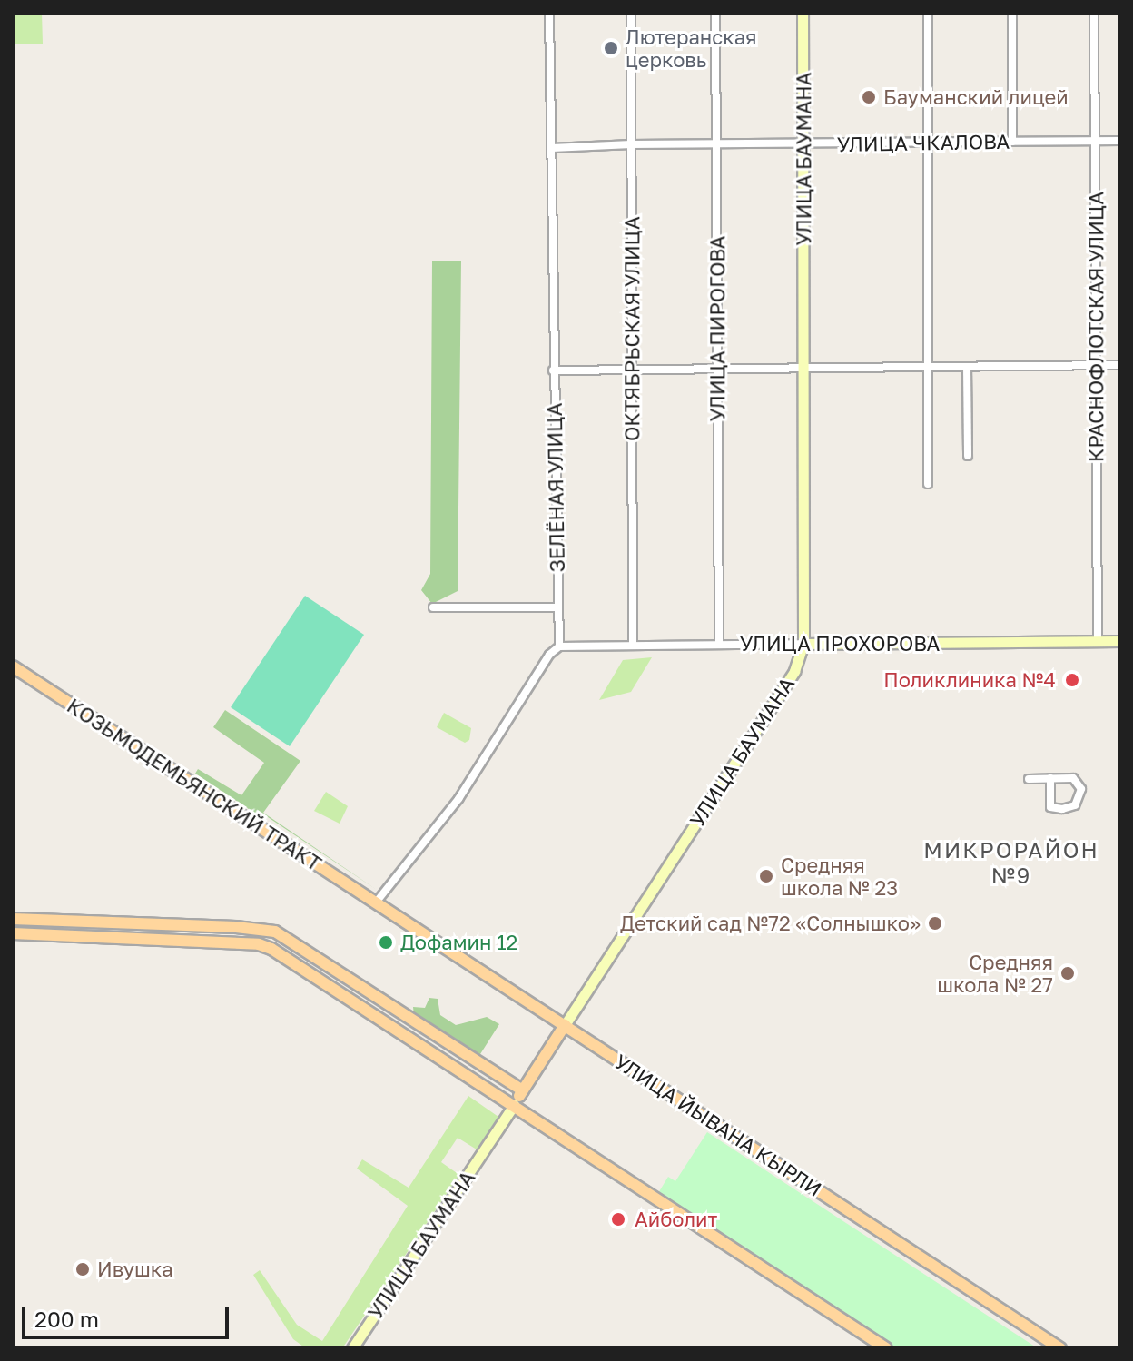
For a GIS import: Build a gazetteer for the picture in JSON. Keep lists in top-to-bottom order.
{
  "streets": {
    "main road": ["УЛИЦА БАУМАНА", "КОЗЬМОДЕМЬЯНСКИЙ ТРАКТ", "УЛИЦА ЙЫВАНА КЫРЛИ"],
    "street": [
      "УЛИЦА ЧКАЛОВА",
      "КРАСНОФЛОТСКАЯ УЛИЦА",
      "ОКТЯБРЬСКАЯ УЛИЦА",
      "УЛИЦА ПИРОГОВА",
      "ЗЕЛЁНАЯ УЛИЦА",
      "УЛИЦА ПРОХОРОВА"
    ]
  },
  "crossings": [
    ["УЛИЦА ЧКАЛОВА", "УЛИЦА БАУМАНА"],
    ["УЛИЦА ЧКАЛОВА", "КРАСНОФЛОТСКАЯ УЛИЦА"],
    ["УЛИЦА ЧКАЛОВА", "ОКТЯБРЬСКАЯ УЛИЦА"],
    ["УЛИЦА ЧКАЛОВА", "УЛИЦА ПИРОГОВА"],
    ["УЛИЦА ЧКАЛОВА", "ЗЕЛЁНАЯ УЛИЦА"],
    ["УЛИЦА БАУМАНА", "УЛИЦА ПРОХОРОВА"],
    ["УЛИЦА БАУМАНА", "УЛИЦА ЙЫВАНА КЫРЛИ"],
    ["КРАСНОФЛОТСКАЯ УЛИЦА", "УЛИЦА ПРОХОРОВА"],
    ["ОКТЯБРЬСКАЯ УЛИЦА", "УЛИЦА ПРОХОРОВА"],
    ["УЛИЦА ПИРОГОВА", "УЛИЦА ПРОХОРОВА"],
    ["ЗЕЛЁНАЯ УЛИЦА", "УЛИЦА ПРОХОРОВА"],
    ["КОЗЬМОДЕМЬЯНСКИЙ ТРАКТ", "УЛИЦА ЙЫВАНА КЫРЛИ"]
  ],
  "districts": ["МИКРОРАЙОН №9"],
  "places": [
    "Лютеранская церковь",
    "Бауманский лицей",
    "Поликлиника №4",
    "Средняя школа № 23",
    "Детский сад №72 «Солнышко»",
    "Дофамин 12",
    "Средняя школа № 27",
    "Айболит",
    "Ивушка"
  ],
  "scale_bar": "200 m"
}
